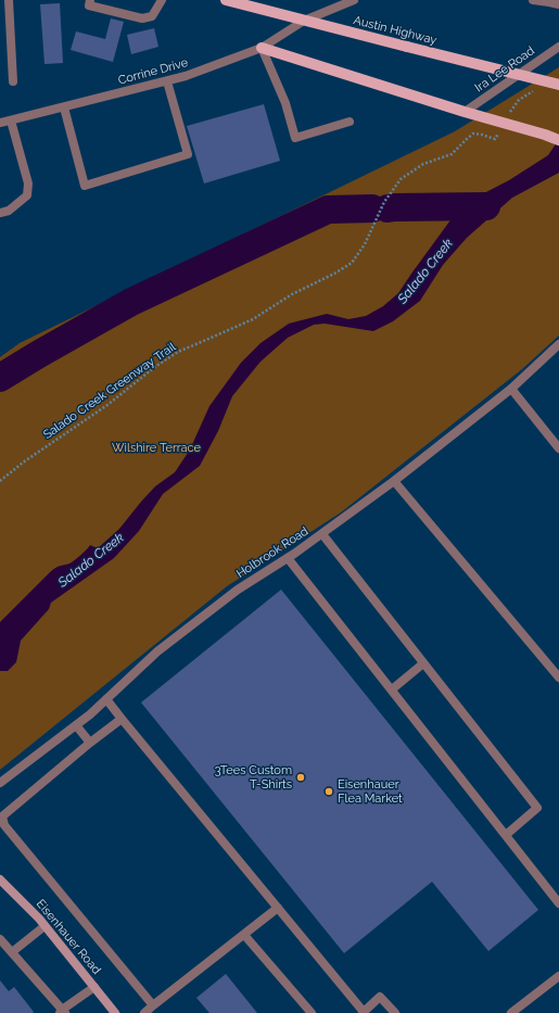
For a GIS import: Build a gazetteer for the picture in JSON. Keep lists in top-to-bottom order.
{
  "streets": {
    "main road": ["Austin Highway", "Eisenhauer Road"],
    "street": ["Ira Lee Road", "Corrine Drive", "Holbrook Road"],
    "path": ["Salado Creek Greenway Trail"]
  },
  "crossings": [
    ["Austin Highway", "Corrine Drive"]
  ],
  "water": ["Salado Creek"],
  "parks": ["Wilshire Terrace"],
  "places": ["3Tees Custom T-Shirts", "Eisenhauer Flea Market"]
}
